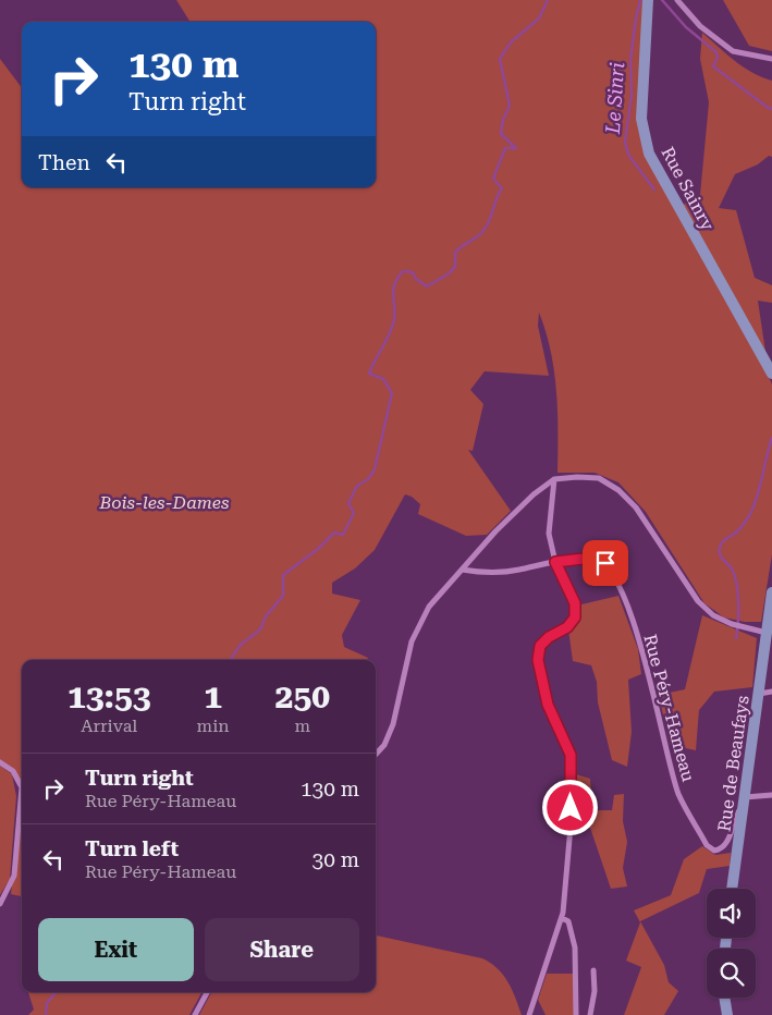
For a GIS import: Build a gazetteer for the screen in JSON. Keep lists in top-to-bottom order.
{
  "streets": {
    "street": ["Rue Sainry", "Rue Péry-Hameau", "Rue de Beaufays"]
  },
  "crossings": [
    ["Rue Péry-Hameau", "Rue de Beaufays"]
  ],
  "water": ["Le Sinri"],
  "parks": ["Bois-les-Dames"],
  "page": {
    "turn": ["130 m", "Turn right"],
    "then": "Then",
    "eta": [
      "13:53",
      "Arrival",
      "1",
      "min",
      "250",
      "m"
    ],
    "list": [
      {
        "name": "Turn right",
        "note": "Rue Péry-Hameau",
        "value": "130 m"
      },
      {
        "name": "Turn left",
        "note": "Rue Péry-Hameau",
        "value": "30 m"
      }
    ],
    "buttons": ["Exit", "Share"]
  }
}
